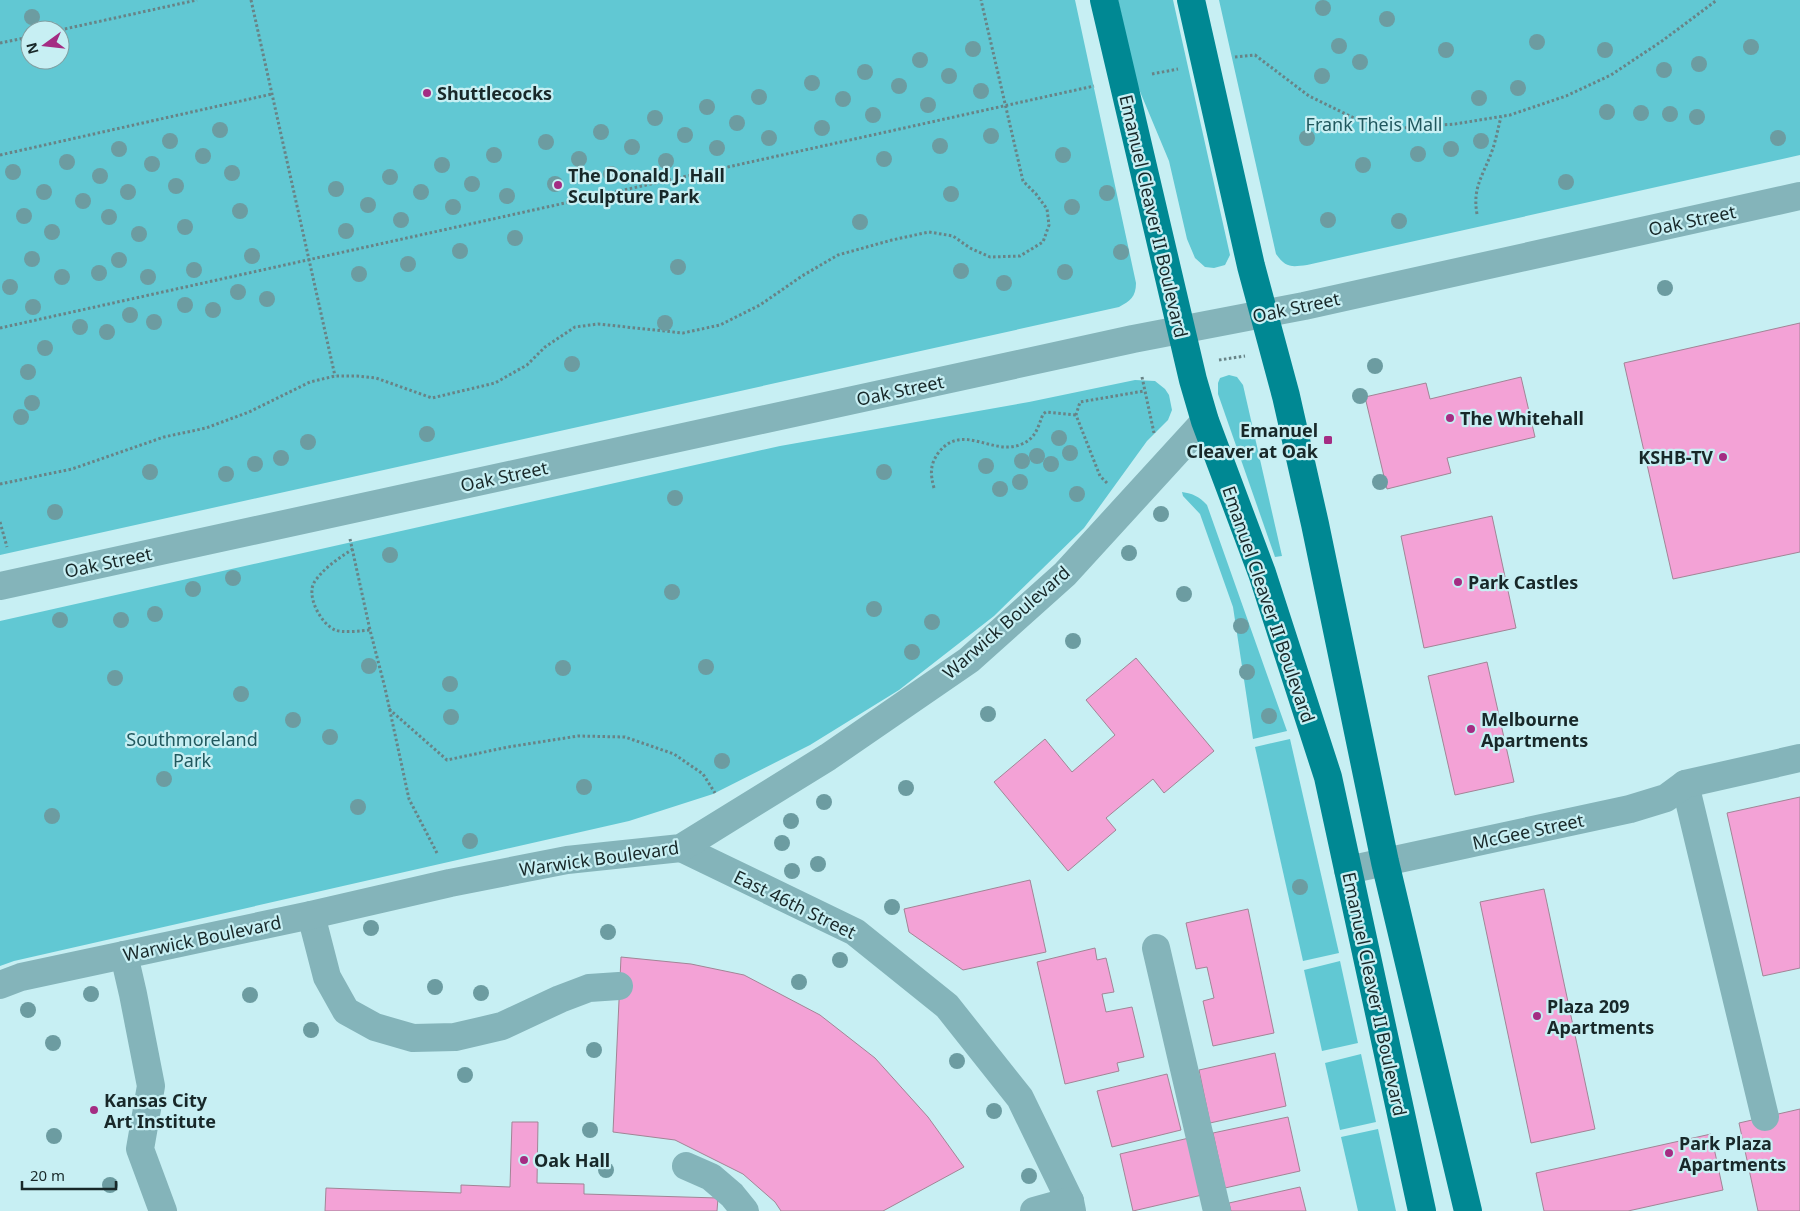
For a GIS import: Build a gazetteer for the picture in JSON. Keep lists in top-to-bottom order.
{
  "streets": {
    "main road": ["Emanuel Cleaver II Boulevard"],
    "street": [
      "Oak Street",
      "Warwick Boulevard",
      "McGee Street",
      "East 46th Street"
    ]
  },
  "crossings": [
    ["Emanuel Cleaver II Boulevard", "Oak Street"],
    ["Emanuel Cleaver II Boulevard", "Warwick Boulevard"],
    ["Emanuel Cleaver II Boulevard", "McGee Street"],
    ["Warwick Boulevard", "East 46th Street"]
  ],
  "parks": ["Frank Theis Mall", "Southmoreland Park"],
  "places": {
    "other": [
      "Shuttlecocks",
      "The Donald J. Hall Sculpture Park",
      "The Whitehall",
      "KSHB-TV",
      "Park Castles",
      "Melbourne Apartments",
      "Plaza 209 Apartments",
      "Kansas City Art Institute",
      "Park Plaza Apartments",
      "Oak Hall"
    ],
    "transit": ["Emanuel Cleaver at Oak"]
  },
  "scale_bar": "20 m",
  "north": "left"
}
